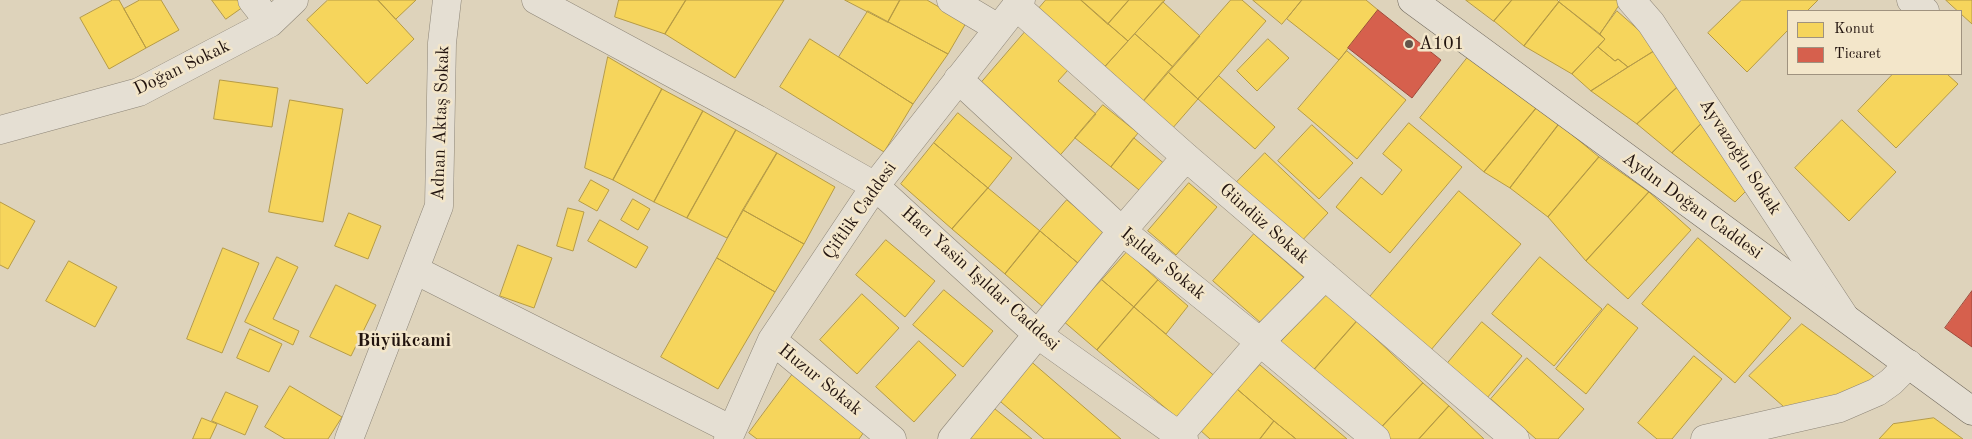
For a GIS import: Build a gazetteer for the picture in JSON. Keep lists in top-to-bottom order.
{
  "streets": {
    "street": [
      "Doğan Sokak",
      "Adnan Aktaş Sokak",
      "Ayvazoğlu Sokak",
      "Aydın Doğan Caddesi",
      "Çiftlik Caddesi",
      "Gündüz Sokak",
      "Işıldar Sokak",
      "Hacı Yasin Işıldar Caddesi",
      "Huzur Sokak"
    ]
  },
  "crossings": [
    ["Ayvazoğlu Sokak", "Aydın Doğan Caddesi"],
    ["Çiftlik Caddesi", "Gündüz Sokak"],
    ["Çiftlik Caddesi", "Işıldar Sokak"],
    ["Çiftlik Caddesi", "Hacı Yasin Işıldar Caddesi"],
    ["Çiftlik Caddesi", "Huzur Sokak"]
  ],
  "districts": ["Büyükcami"],
  "places": ["A101"],
  "legend": ["Konut", "Ticaret"]
}
